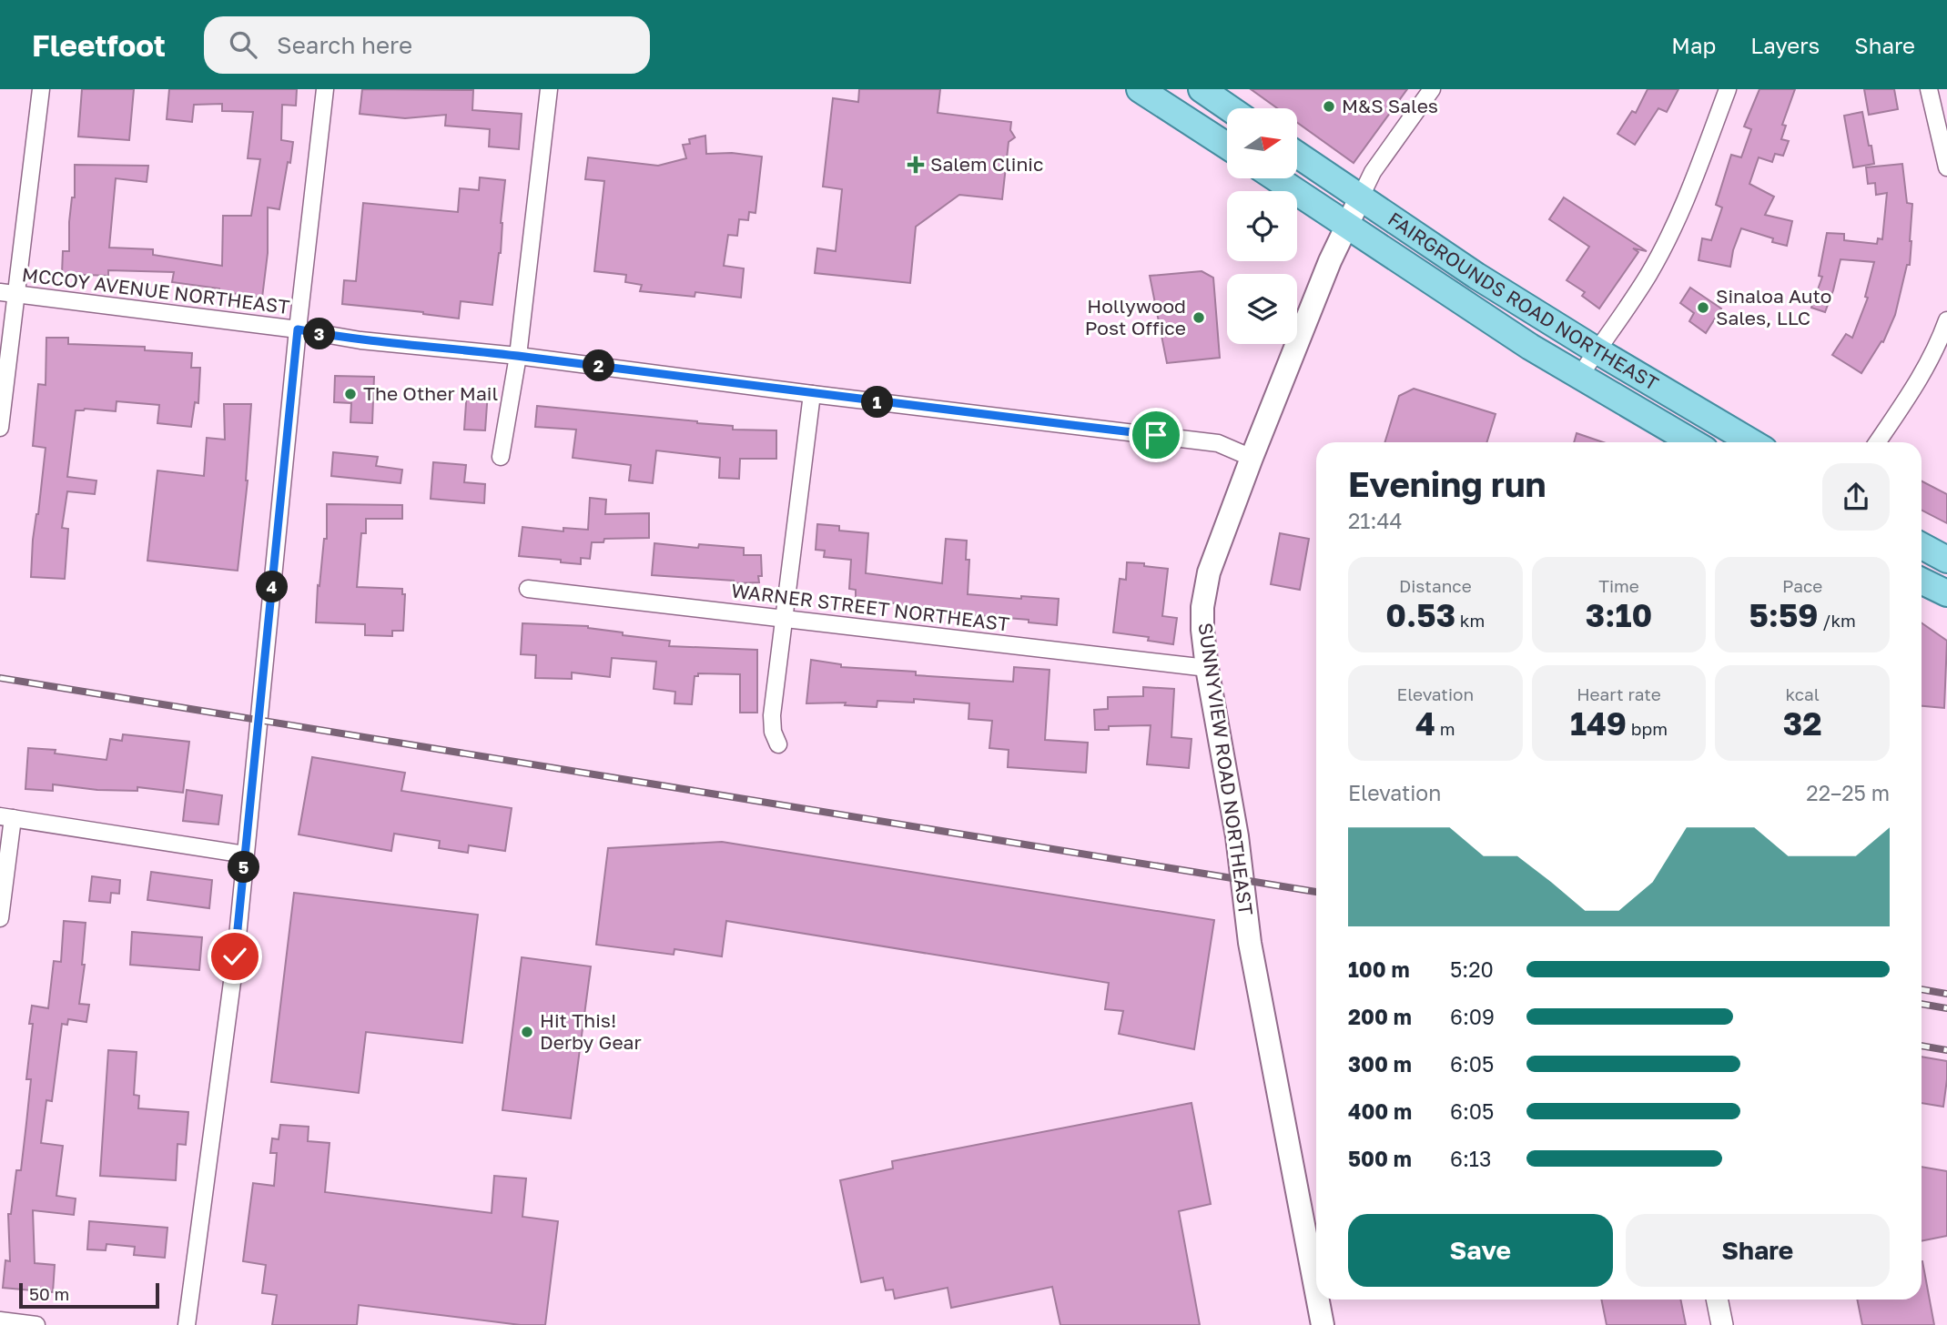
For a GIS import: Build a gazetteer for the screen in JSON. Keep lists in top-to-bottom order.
{
  "streets": {
    "main road": ["FAIRGROUNDS ROAD NORTHEAST", "SUNNYVIEW ROAD NORTHEAST"],
    "street": ["MCCOY AVENUE NORTHEAST", "WARNER STREET NORTHEAST"]
  },
  "crossings": [
    ["MCCOY AVENUE NORTHEAST", "SUNNYVIEW ROAD NORTHEAST"],
    ["FAIRGROUNDS ROAD NORTHEAST", "SUNNYVIEW ROAD NORTHEAST"],
    ["WARNER STREET NORTHEAST", "SUNNYVIEW ROAD NORTHEAST"]
  ],
  "places": {
    "other": [
      "M&S Sales",
      "Sinaloa Auto Sales, LLC",
      "Hollywood Post Office",
      "The Other Mail",
      "Hit This! Derby Gear"
    ],
    "health": ["Salem Clinic"]
  },
  "scale_bar": "50 m",
  "north": "right",
  "page": {
    "header": "Fleetfoot",
    "search": "Search here",
    "nav": ["Map", "Layers", "Share"],
    "pins": [
      "3",
      "2",
      "1",
      "4",
      "5"
    ],
    "heading": ["Evening run", "21:44"],
    "stats": [
      ["Distance", "0.53 km"],
      ["Time", "3:10"],
      ["Pace", "5:59 /km"],
      ["Elevation", "4 m"],
      ["Heart rate", "149 bpm"],
      ["kcal", "32"]
    ],
    "chart": ["Elevation", "22–25 m"],
    "list": [
      {
        "name": "100 m",
        "note": "5:20"
      },
      {
        "name": "200 m",
        "note": "6:09"
      },
      {
        "name": "300 m",
        "note": "6:05"
      },
      {
        "name": "400 m",
        "note": "6:05"
      },
      {
        "name": "500 m",
        "note": "6:13"
      }
    ],
    "buttons": ["Save", "Share"],
    "scale": "50 m"
  }
}
